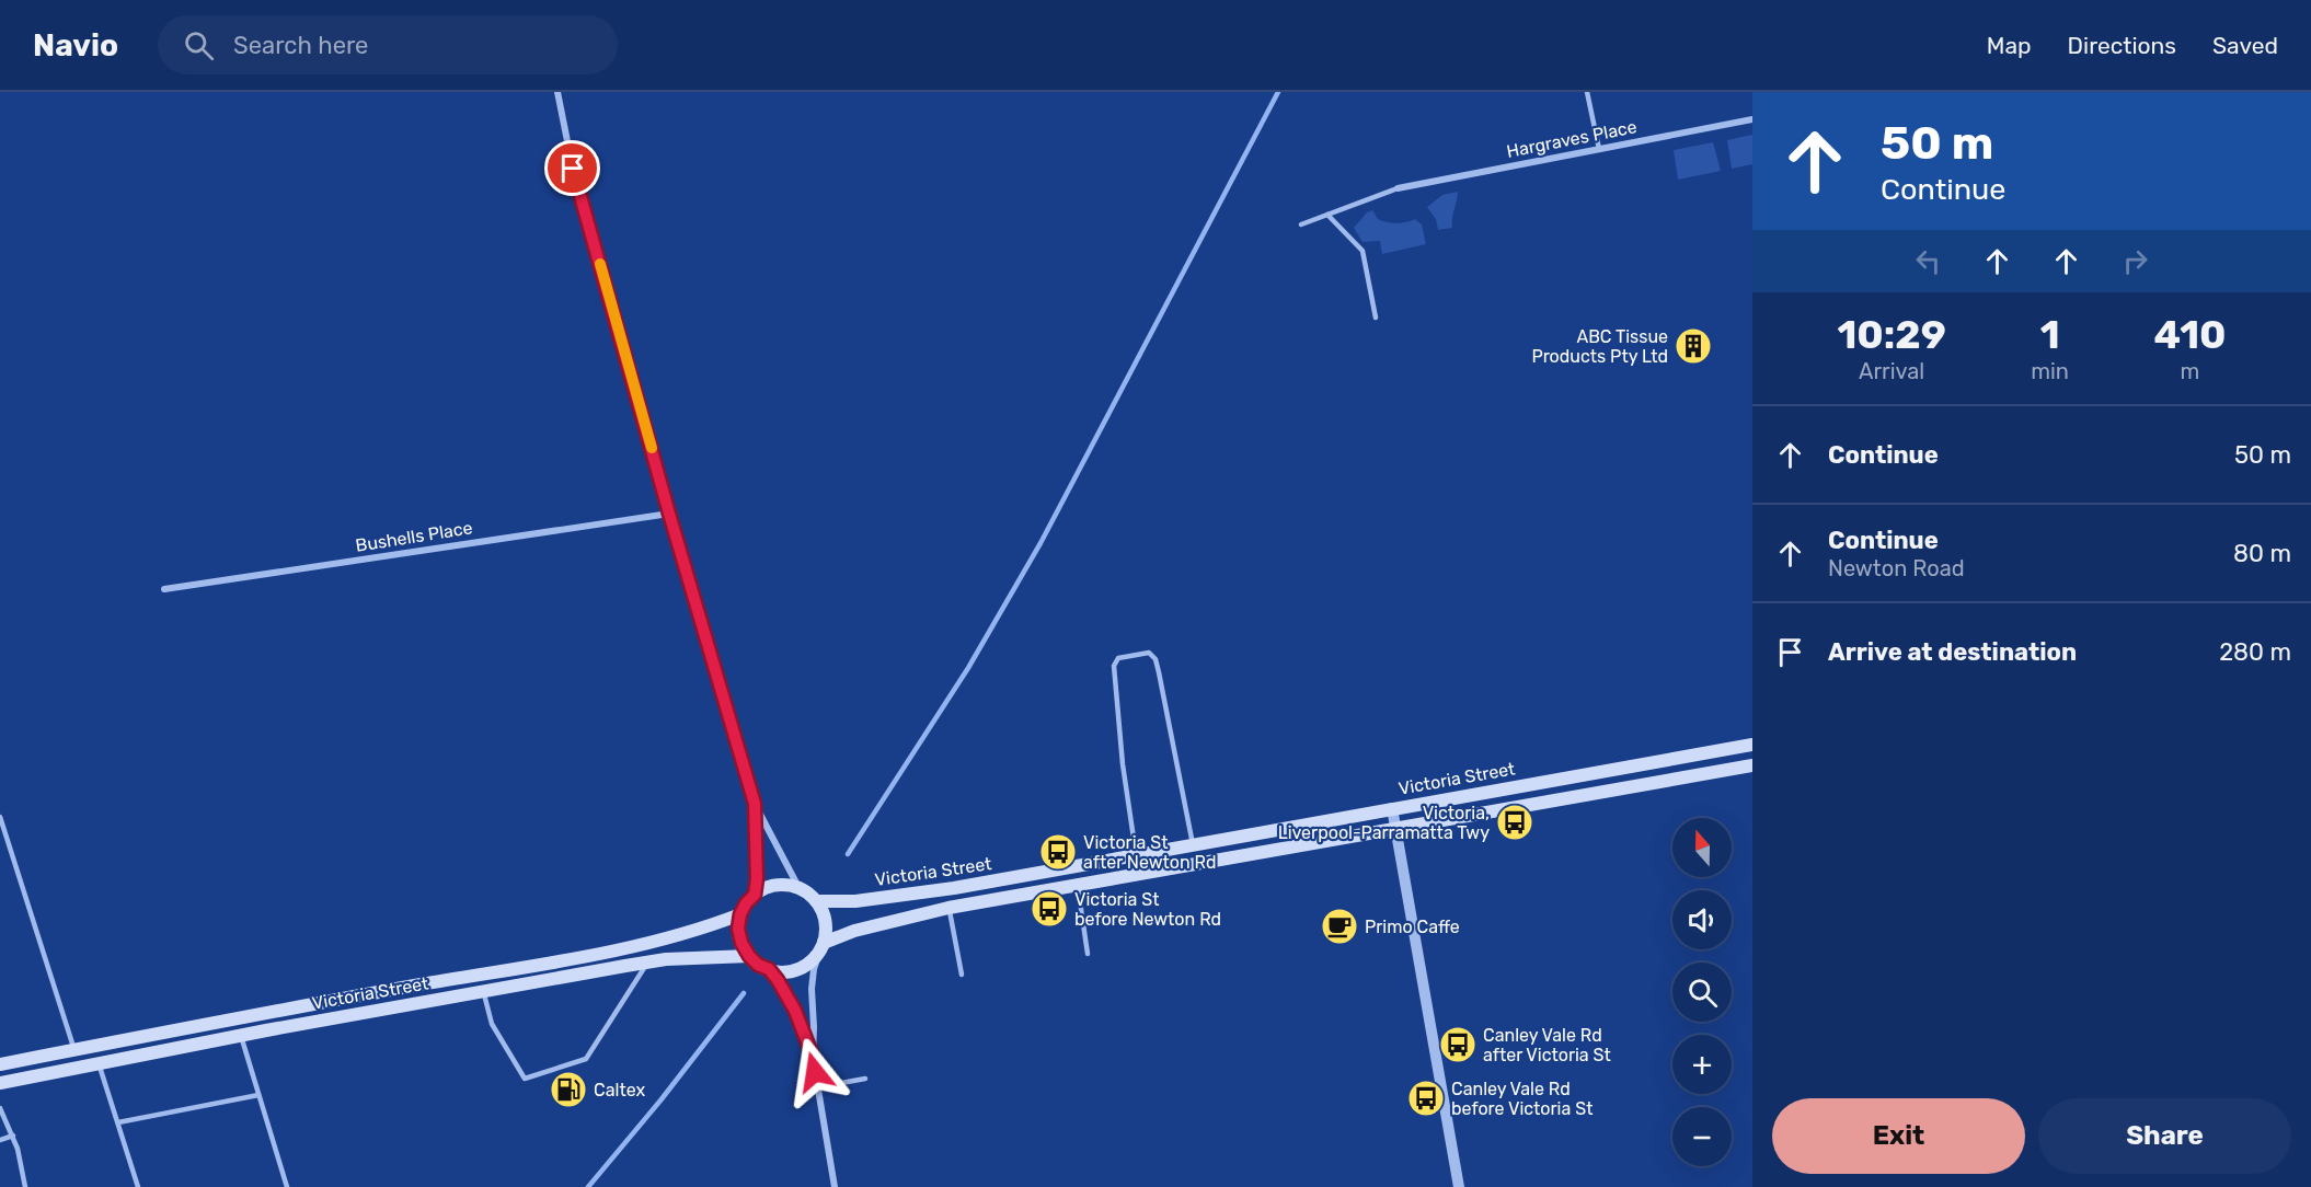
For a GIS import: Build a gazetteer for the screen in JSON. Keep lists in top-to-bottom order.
{
  "streets": {
    "main road": ["Victoria Street"],
    "street": ["Hargraves Place", "Bushells Place"]
  },
  "places": {
    "building": ["ABC Tissue Products Pty Ltd"],
    "bus stop": [
      "Victoria, Liverpool-Parramatta Twy",
      "Victoria St after Newton Rd",
      "Victoria St before Newton Rd",
      "Canley Vale Rd after Victoria St",
      "Canley Vale Rd before Victoria St"
    ],
    "cafe": ["Primo Caffe"],
    "fuel station": ["Caltex"]
  },
  "north": "top",
  "page": {
    "header": "Navio",
    "search": "Search here",
    "nav": ["Map", "Directions", "Saved"],
    "turn": ["50 m", "Continue"],
    "eta": [
      "10:29",
      "Arrival",
      "1",
      "min",
      "410",
      "m"
    ],
    "list": [
      {
        "name": "Continue",
        "value": "50 m"
      },
      {
        "name": "Continue",
        "note": "Newton Road",
        "value": "80 m"
      },
      {
        "name": "Arrive at destination",
        "value": "280 m"
      }
    ],
    "map_buttons": ["+", "−"],
    "buttons": ["Exit", "Share"]
  }
}
